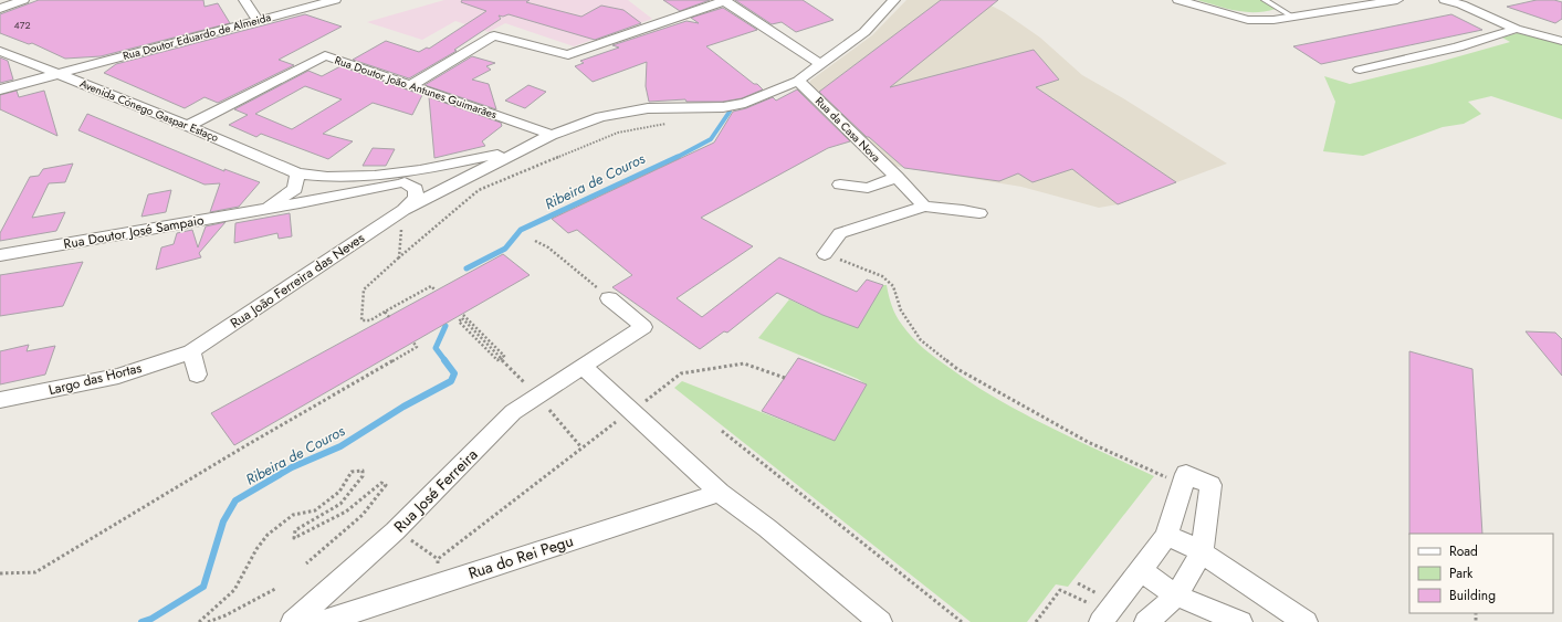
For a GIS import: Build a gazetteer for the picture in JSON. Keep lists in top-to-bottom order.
{
  "streets": {
    "street": [
      "Rua Doutor Eduardo de Almeida",
      "Rua Doutor João Antunes Guimarães",
      "Avenida Cónego Gaspar Estaço",
      "Rua da Casa Nova",
      "Rua Doutor José Sampaio",
      "Rua João Ferreira das Neves",
      "Largo das Hortas",
      "Rua José Ferreira",
      "Rua do Rei Pegu"
    ]
  },
  "crossings": [
    ["Rua Doutor Eduardo de Almeida", "Avenida Cónego Gaspar Estaço"],
    ["Rua Doutor João Antunes Guimarães", "Avenida Cónego Gaspar Estaço"],
    ["Rua Doutor João Antunes Guimarães", "Rua Doutor José Sampaio"],
    ["Avenida Cónego Gaspar Estaço", "Rua Doutor José Sampaio"],
    ["Rua da Casa Nova", "Rua Doutor José Sampaio"],
    ["Rua Doutor José Sampaio", "Rua João Ferreira das Neves"],
    ["Rua João Ferreira das Neves", "Largo das Hortas"]
  ],
  "water": ["Ribeira de Couros"],
  "house_numbers": ["472"],
  "legend": ["Road", "Park", "Building"]
}
